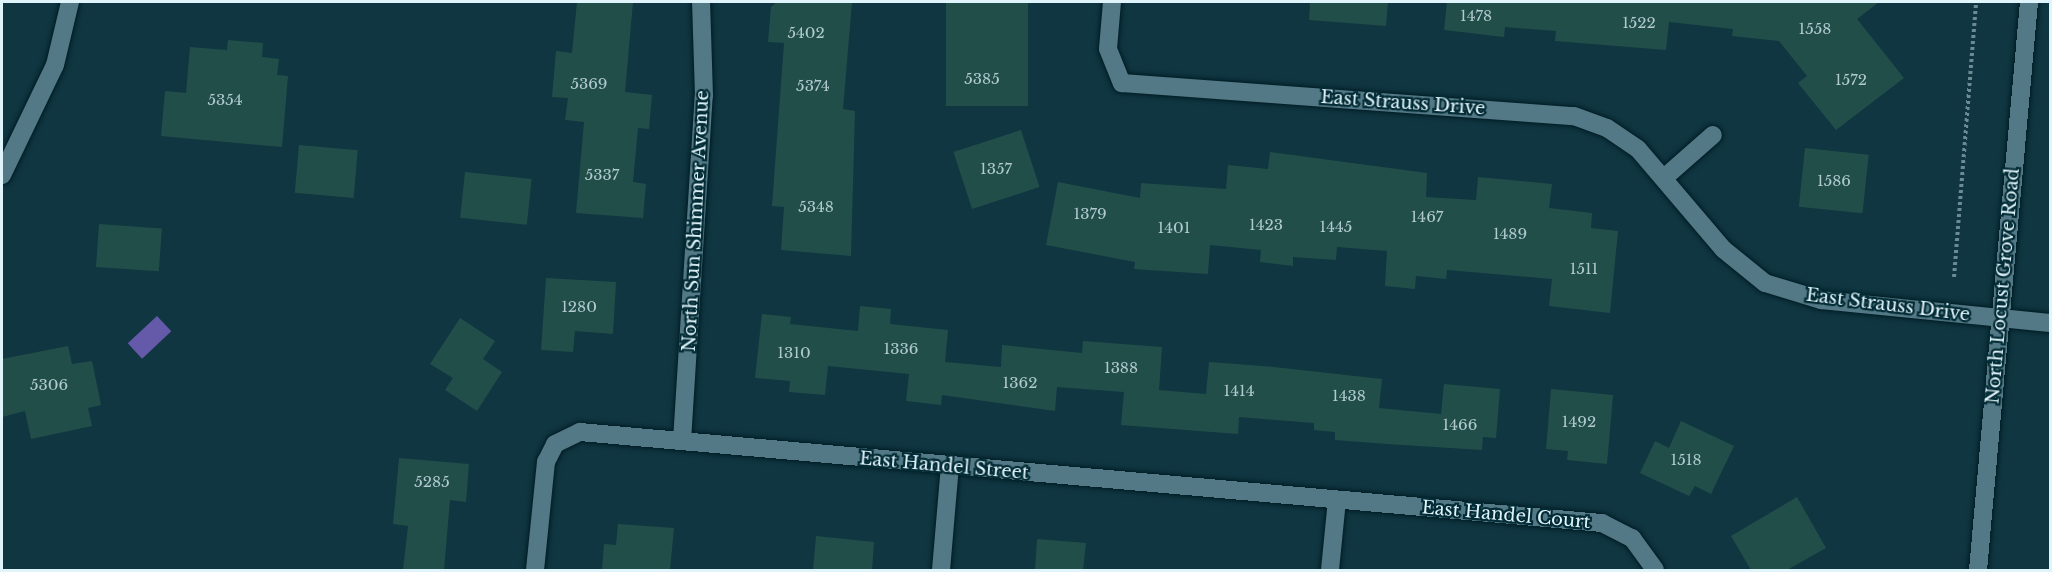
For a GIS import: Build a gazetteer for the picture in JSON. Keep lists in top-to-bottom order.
{
  "streets": {
    "street": [
      "East Strauss Drive",
      "North Sun Shimmer Avenue",
      "North Locust Grove Road",
      "East Handel Street",
      "East Handel Court"
    ]
  },
  "crossings": [
    ["East Strauss Drive", "North Locust Grove Road"],
    ["North Sun Shimmer Avenue", "East Handel Street"],
    ["East Handel Street", "East Handel Court"]
  ],
  "house_numbers": [
    "1478",
    "1522",
    "1558",
    "5402",
    "5385",
    "1572",
    "5369",
    "5374",
    "5354",
    "1357",
    "5337",
    "1586",
    "5348",
    "1379",
    "1467",
    "1423",
    "1445",
    "1401",
    "1489",
    "1511",
    "1280",
    "1336",
    "1310",
    "1388",
    "1362",
    "5306",
    "1414",
    "1438",
    "1492",
    "1466",
    "1518",
    "5285"
  ]
}
